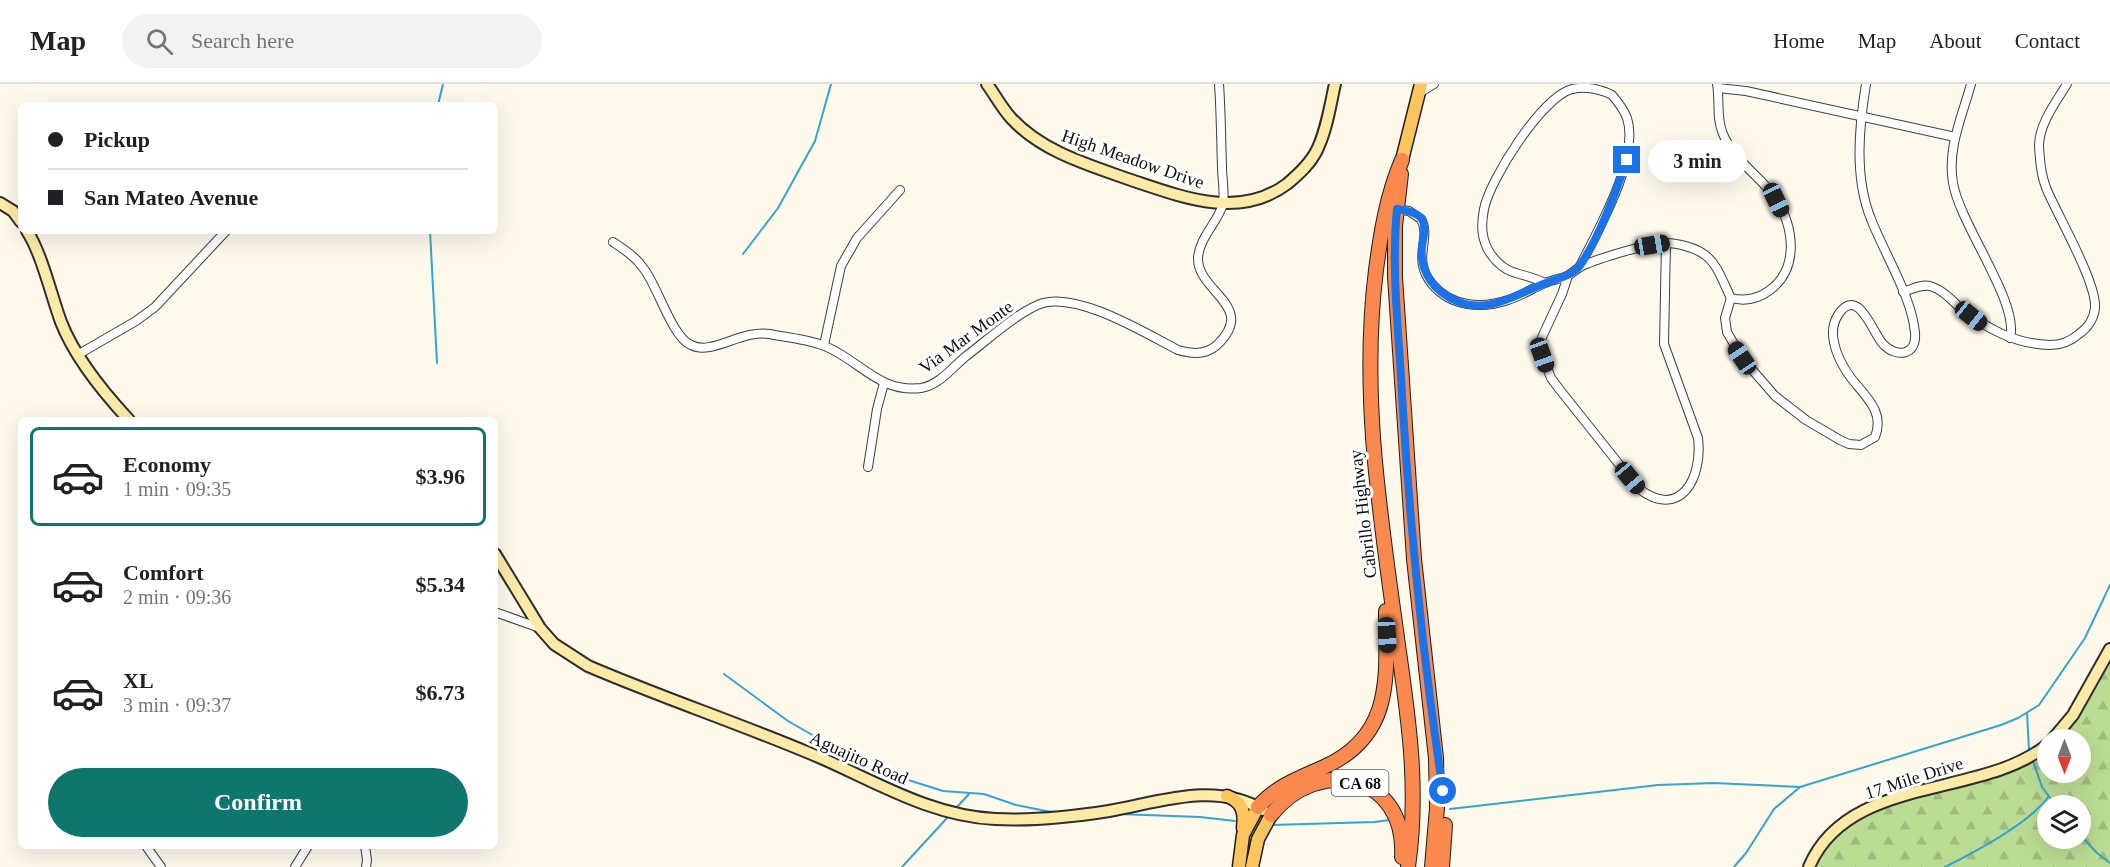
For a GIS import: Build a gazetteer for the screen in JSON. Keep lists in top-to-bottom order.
{
  "streets": {
    "highway": ["Cabrillo Highway", "CA 68"],
    "street": [
      "High Meadow Drive",
      "Via Mar Monte",
      "Aguajito Road",
      "17 Mile Drive"
    ]
  },
  "crossings": [
    ["High Meadow Drive", "Via Mar Monte"],
    ["Aguajito Road", "CA 68"]
  ],
  "north": "bottom",
  "page": {
    "header": "Map",
    "search": "Search here",
    "nav": [
      "Home",
      "Map",
      "About",
      "Contact"
    ],
    "banner": ["Pickup", "San Mateo Avenue"],
    "bubble": "3 min",
    "list": [
      {
        "name": "Economy",
        "note": "1 min · 09:35",
        "value": "$3.96"
      },
      {
        "name": "Comfort",
        "note": "2 min · 09:36",
        "value": "$5.34"
      },
      {
        "name": "XL",
        "note": "3 min · 09:37",
        "value": "$6.73"
      }
    ],
    "buttons": "Confirm"
  }
}
